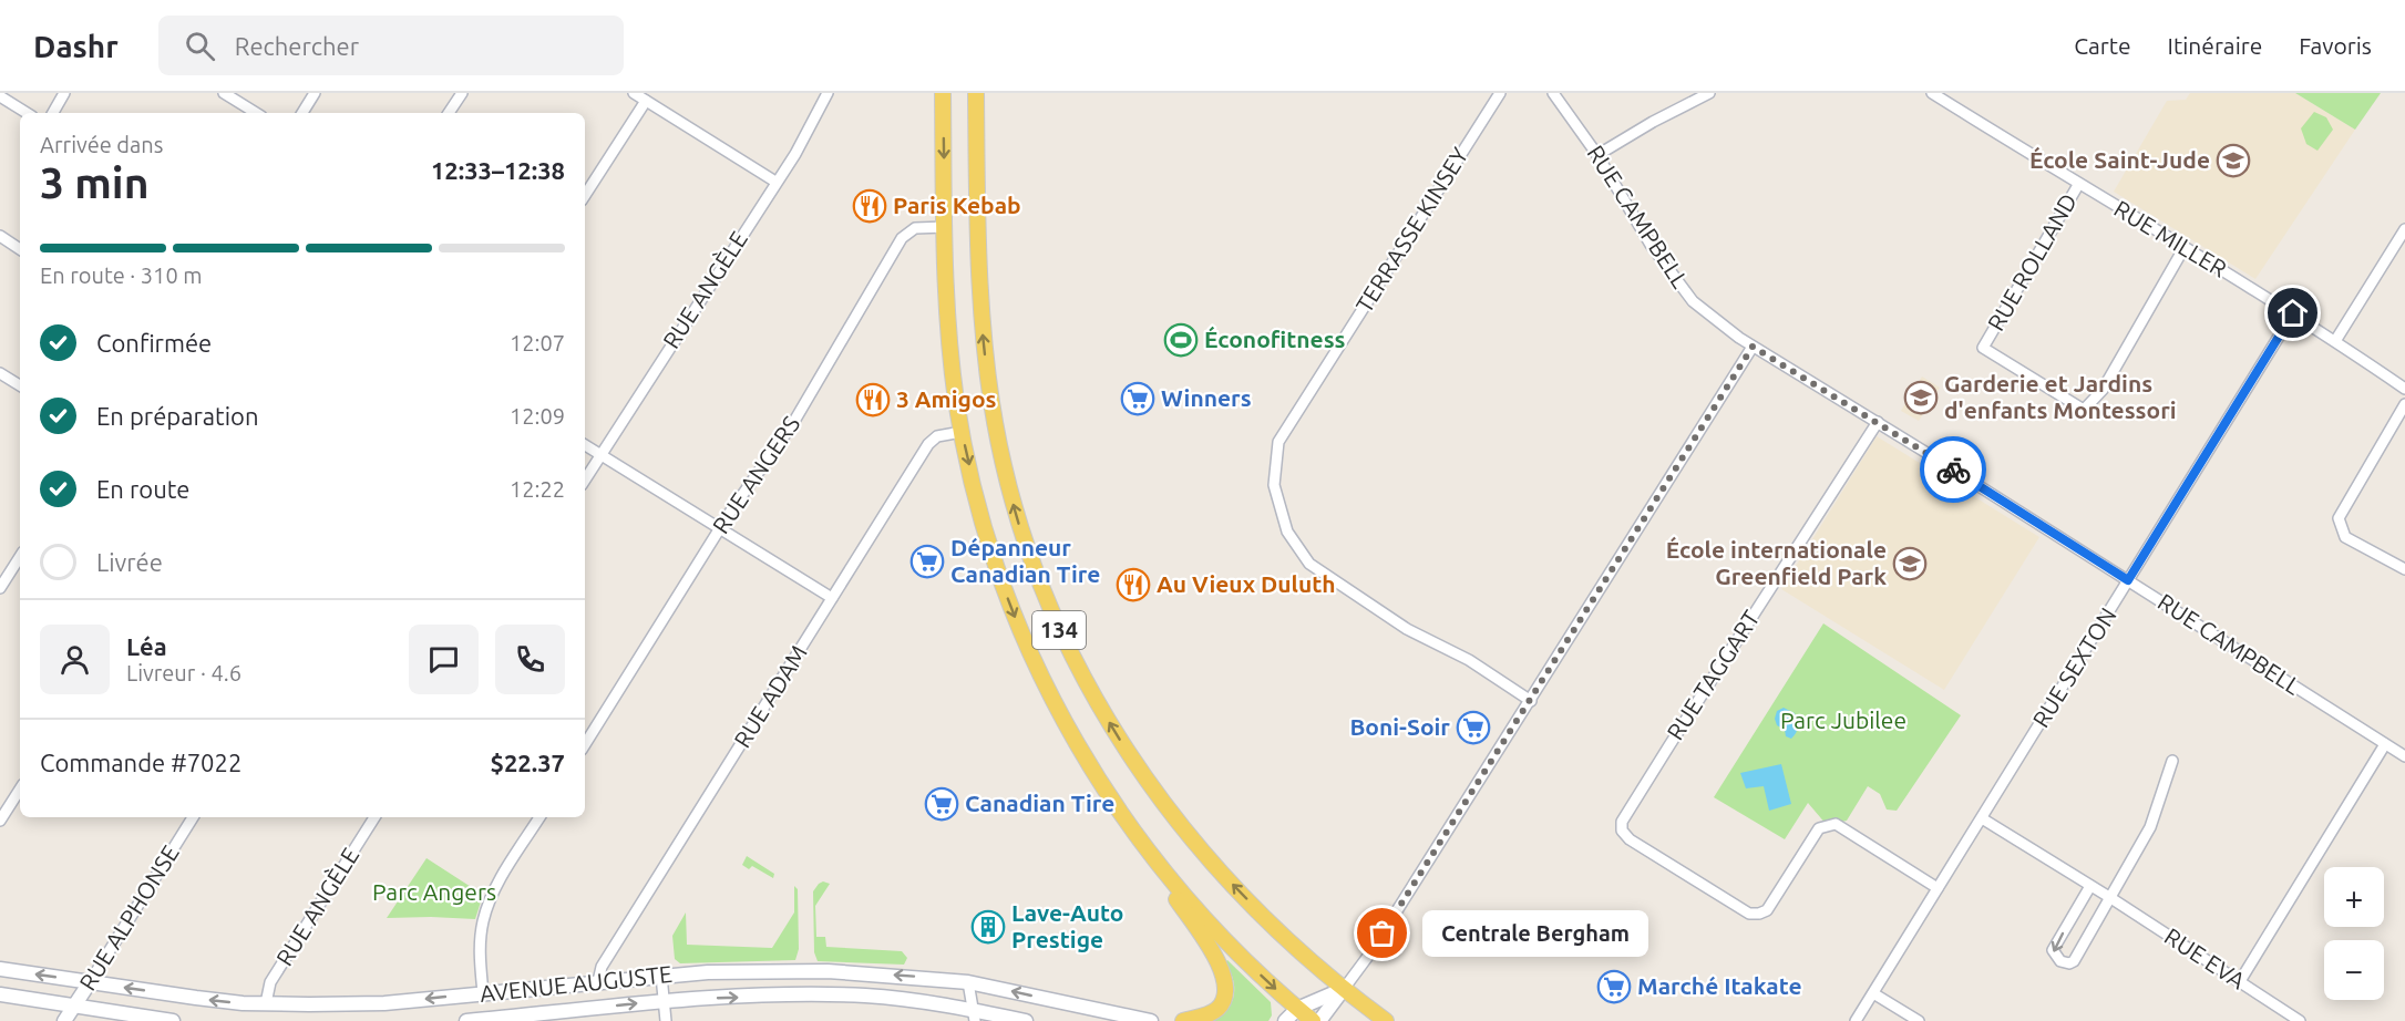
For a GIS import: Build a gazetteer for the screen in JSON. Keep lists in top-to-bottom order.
{
  "streets": {
    "main road": ["134", "RUE ALPHONSE", "AVENUE AUGUSTE"],
    "street": [
      "RUE CAMPBELL",
      "TERRASSE KINSEY",
      "RUE MILLER",
      "RUE ROLLAND",
      "RUE ANGÈLE",
      "RUE ANGERS",
      "RUE SEXTON",
      "RUE TAGGART",
      "RUE ADAM",
      "RUE EVA"
    ]
  },
  "crossings": [
    ["RUE CAMPBELL", "RUE SEXTON"],
    ["RUE CAMPBELL", "RUE TAGGART"],
    ["RUE MILLER", "RUE ROLLAND"],
    ["RUE MILLER", "RUE SEXTON"],
    ["RUE ANGÈLE", "AVENUE AUGUSTE"],
    ["RUE ANGERS", "134"],
    ["134", "RUE ADAM"],
    ["RUE SEXTON", "RUE TAGGART"],
    ["RUE SEXTON", "RUE EVA"],
    ["RUE ADAM", "AVENUE AUGUSTE"],
    ["RUE ALPHONSE", "AVENUE AUGUSTE"]
  ],
  "parks": ["Parc Jubilee", "Parc Angers"],
  "places": {
    "school or university": ["École Saint-Jude", "Garderie et Jardins d'enfants Montessori", "École internationale Greenfield Park"],
    "restaurant": ["Paris Kebab", "3 Amigos", "Au Vieux Duluth"],
    "sports": ["Éconofitness"],
    "supermarket": [
      "Winners",
      "Dépanneur Canadian Tire",
      "Boni-Soir",
      "Canadian Tire",
      "Marché Itakate"
    ],
    "building": ["Lave-Auto Prestige"],
    "other": ["Centrale Bergham"]
  },
  "page": {
    "header": "Dashr",
    "search": "Rechercher",
    "nav": ["Carte", "Itinéraire", "Favoris"],
    "heading": ["3 min", "Arrivée dans", "12:33–12:38"],
    "panel": [
      "Léa",
      "Livreur · 4.6",
      "Commande #7022",
      "$22.37"
    ],
    "bar": "En route · 310 m",
    "list": [
      ["Confirmée", "12:07"],
      ["En préparation", "12:09"],
      ["En route", "12:22"],
      "Livrée"
    ],
    "map_buttons": ["+", "−"],
    "bubble": "Centrale Bergham"
  }
}
